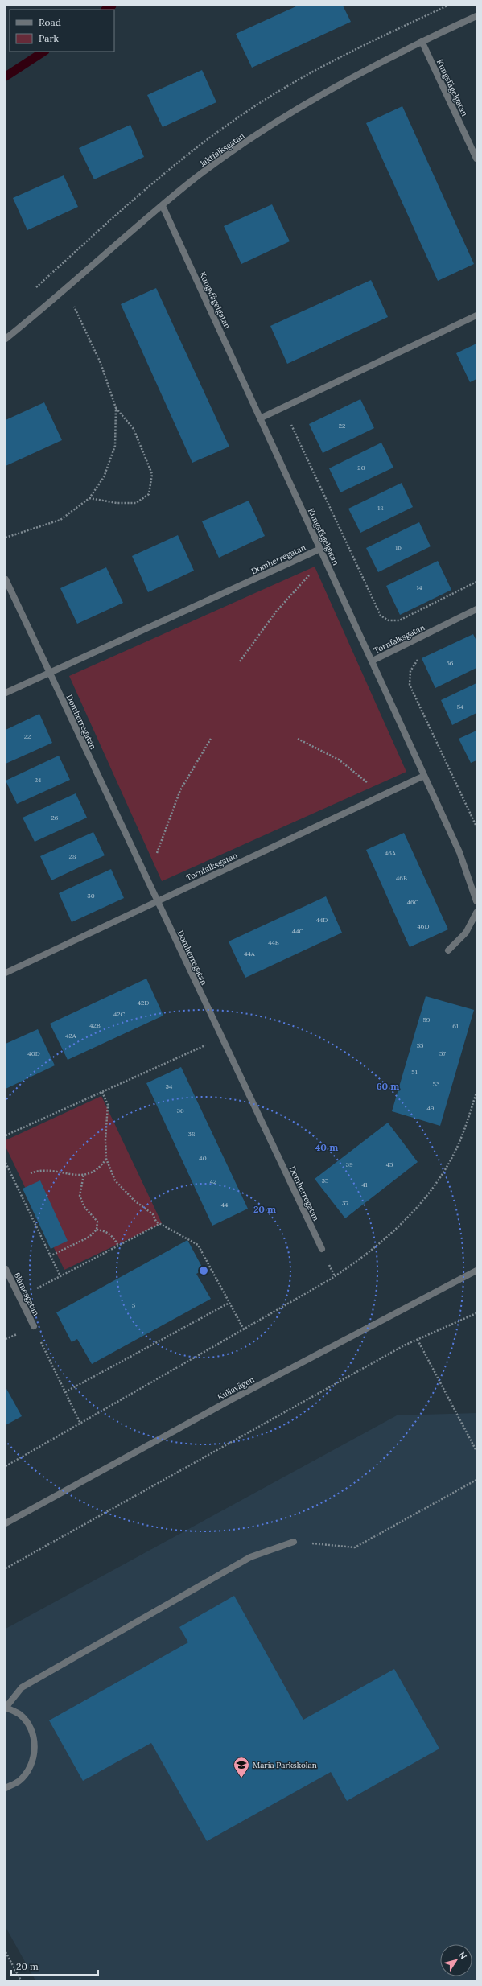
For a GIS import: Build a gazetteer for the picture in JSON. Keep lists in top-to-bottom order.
{
  "streets": {
    "street": [
      "Kungsfågelgatan",
      "Jaktfalksgatan",
      "Domherregatan",
      "Tornfalksgatan",
      "Blåmesgatan",
      "Kullavägen"
    ]
  },
  "crossings": [
    ["Kungsfågelgatan", "Jaktfalksgatan"],
    ["Kungsfågelgatan", "Domherregatan"],
    ["Kungsfågelgatan", "Tornfalksgatan"],
    ["Domherregatan", "Tornfalksgatan"]
  ],
  "places": {
    "school or university": ["Maria Parkskolan"]
  },
  "house_numbers": [
    "22",
    "20",
    "18",
    "16",
    "14",
    "56",
    "54",
    "22",
    "24",
    "26",
    "46A",
    "28",
    "46B",
    "30",
    "46C",
    "44D",
    "46D",
    "44C",
    "44B",
    "44A",
    "42D",
    "42C",
    "59",
    "42B",
    "61",
    "42A",
    "55",
    "40D",
    "57",
    "51",
    "53",
    "34",
    "49",
    "36",
    "38",
    "40",
    "39",
    "45",
    "35",
    "42",
    "41",
    "37",
    "44",
    "5"
  ],
  "legend": ["Road", "Park"],
  "scale_bar": "20 m",
  "north": "top right",
  "rings": ["60 m", "40 m", "20 m"]
}
